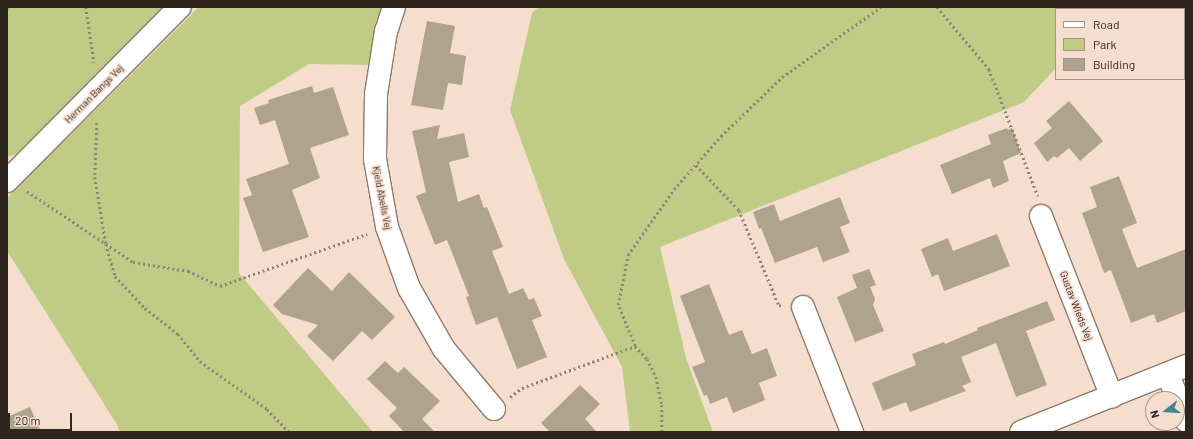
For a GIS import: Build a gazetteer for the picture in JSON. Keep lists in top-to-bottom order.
{
  "streets": {
    "street": ["Herman Bangs Vej", "Kjeld Abells Vej", "Gustav Wieds Vej"]
  },
  "legend": ["Road", "Park", "Building"],
  "scale_bar": "20 m",
  "north": "left"
}
